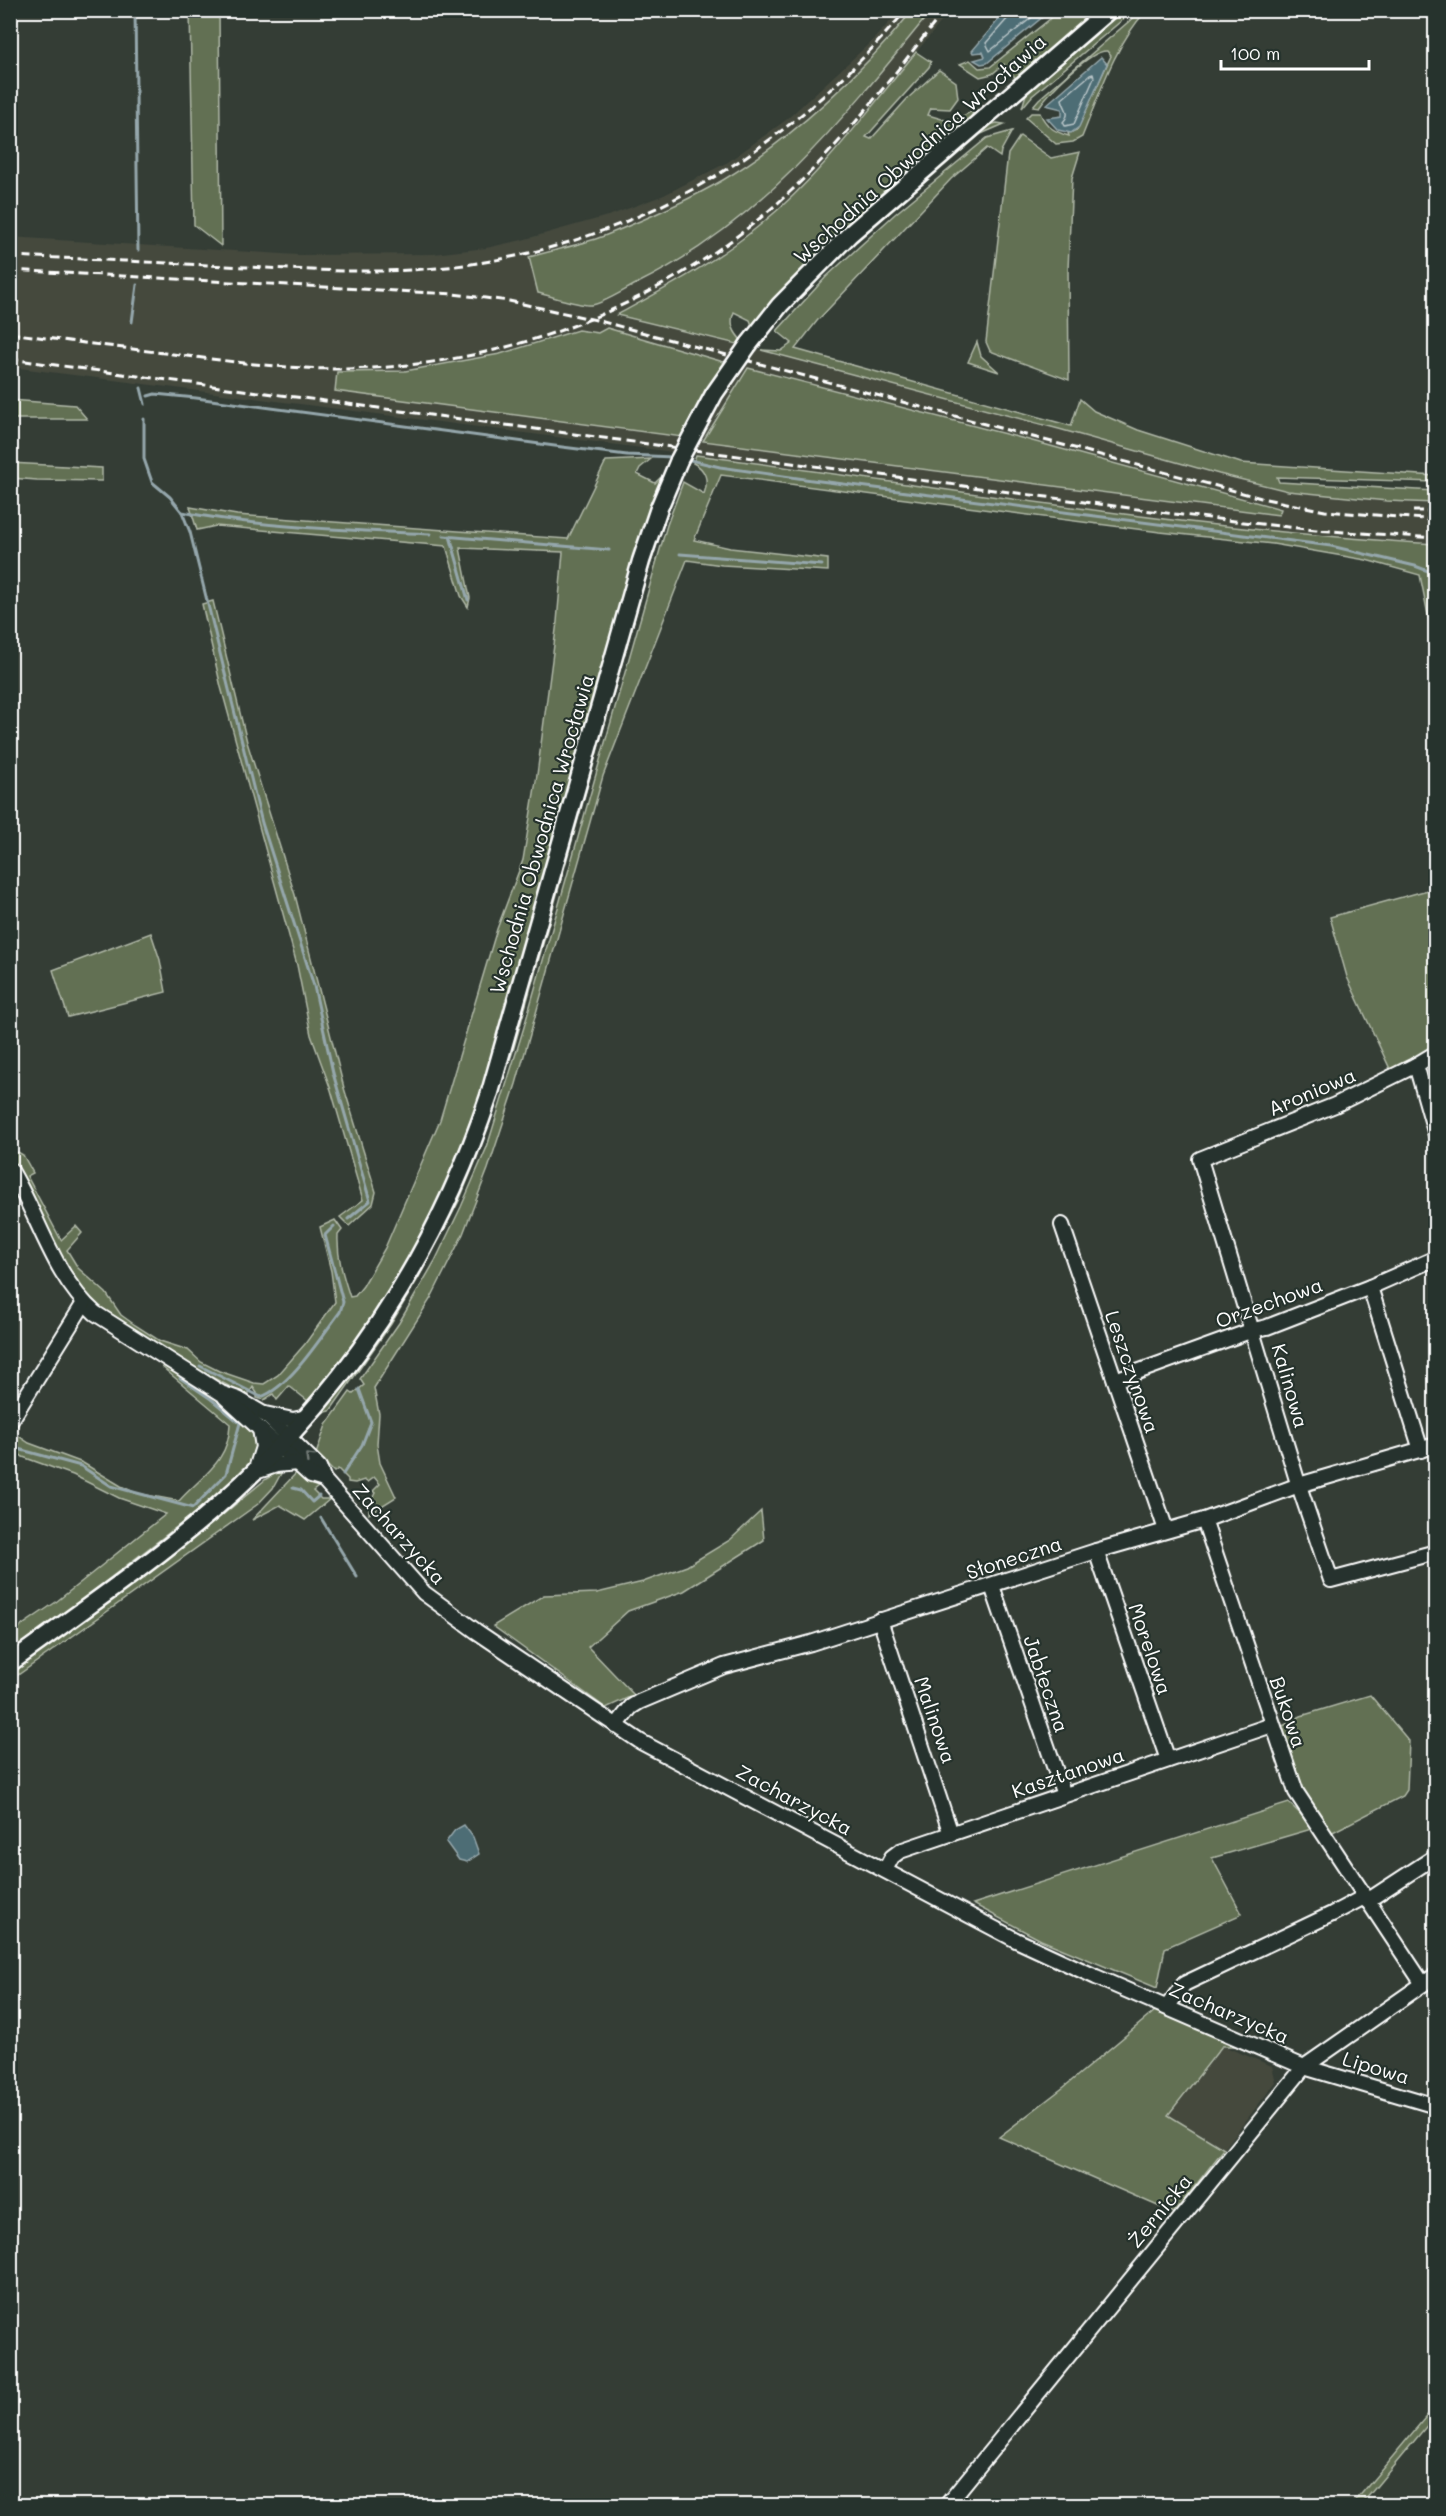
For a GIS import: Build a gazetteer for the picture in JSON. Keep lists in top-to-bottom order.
{
  "streets": {
    "main road": ["Wschodnia Obwodnica Wrocławia"],
    "street": [
      "Aroniowa",
      "Orzechowa",
      "Leszczynowa",
      "Kalinowa",
      "Zacharzycka",
      "Słoneczna",
      "Morelowa",
      "Jabłeczna",
      "Bukowa",
      "Malinowa",
      "Kasztanowa",
      "Lipowa",
      "Żernicka"
    ]
  },
  "crossings": [
    ["Wschodnia Obwodnica Wrocławia", "Zacharzycka"],
    ["Aroniowa", "Kalinowa"],
    ["Orzechowa", "Leszczynowa"],
    ["Orzechowa", "Kalinowa"],
    ["Leszczynowa", "Słoneczna"],
    ["Kalinowa", "Słoneczna"],
    ["Zacharzycka", "Słoneczna"],
    ["Zacharzycka", "Kasztanowa"],
    ["Zacharzycka", "Lipowa"],
    ["Zacharzycka", "Żernicka"],
    ["Słoneczna", "Morelowa"],
    ["Słoneczna", "Jabłeczna"],
    ["Słoneczna", "Bukowa"],
    ["Słoneczna", "Malinowa"],
    ["Morelowa", "Kasztanowa"],
    ["Jabłeczna", "Kasztanowa"],
    ["Bukowa", "Kasztanowa"],
    ["Bukowa", "Żernicka"],
    ["Malinowa", "Kasztanowa"],
    ["Lipowa", "Żernicka"]
  ],
  "scale_bar": "100 m"
}
